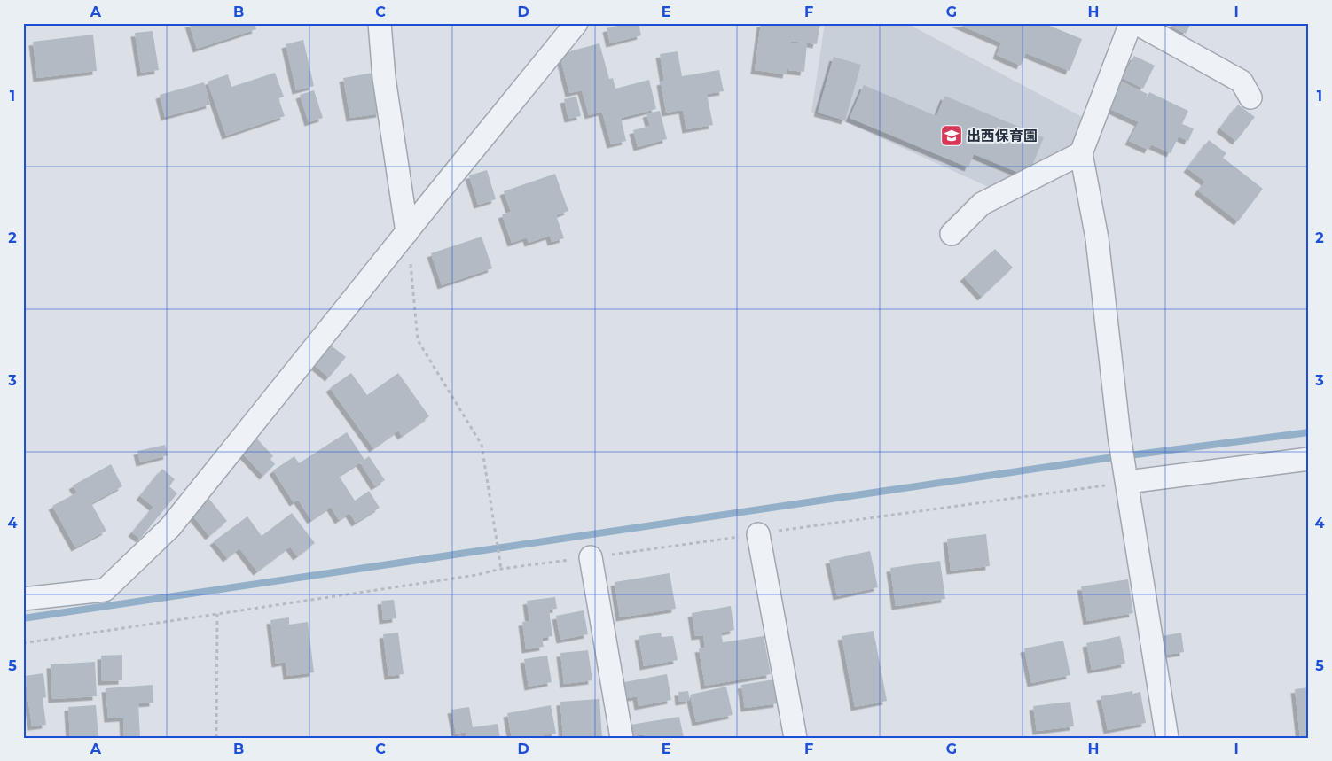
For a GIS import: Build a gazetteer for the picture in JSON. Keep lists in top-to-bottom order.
{
  "places": {
    "school or university": ["出西保育園"]
  },
  "grid": {
    "columns": [
      "A",
      "B",
      "C",
      "D",
      "E",
      "F",
      "G",
      "H",
      "I"
    ],
    "rows": [
      "1",
      "2",
      "3",
      "4",
      "5"
    ]
  }
}
